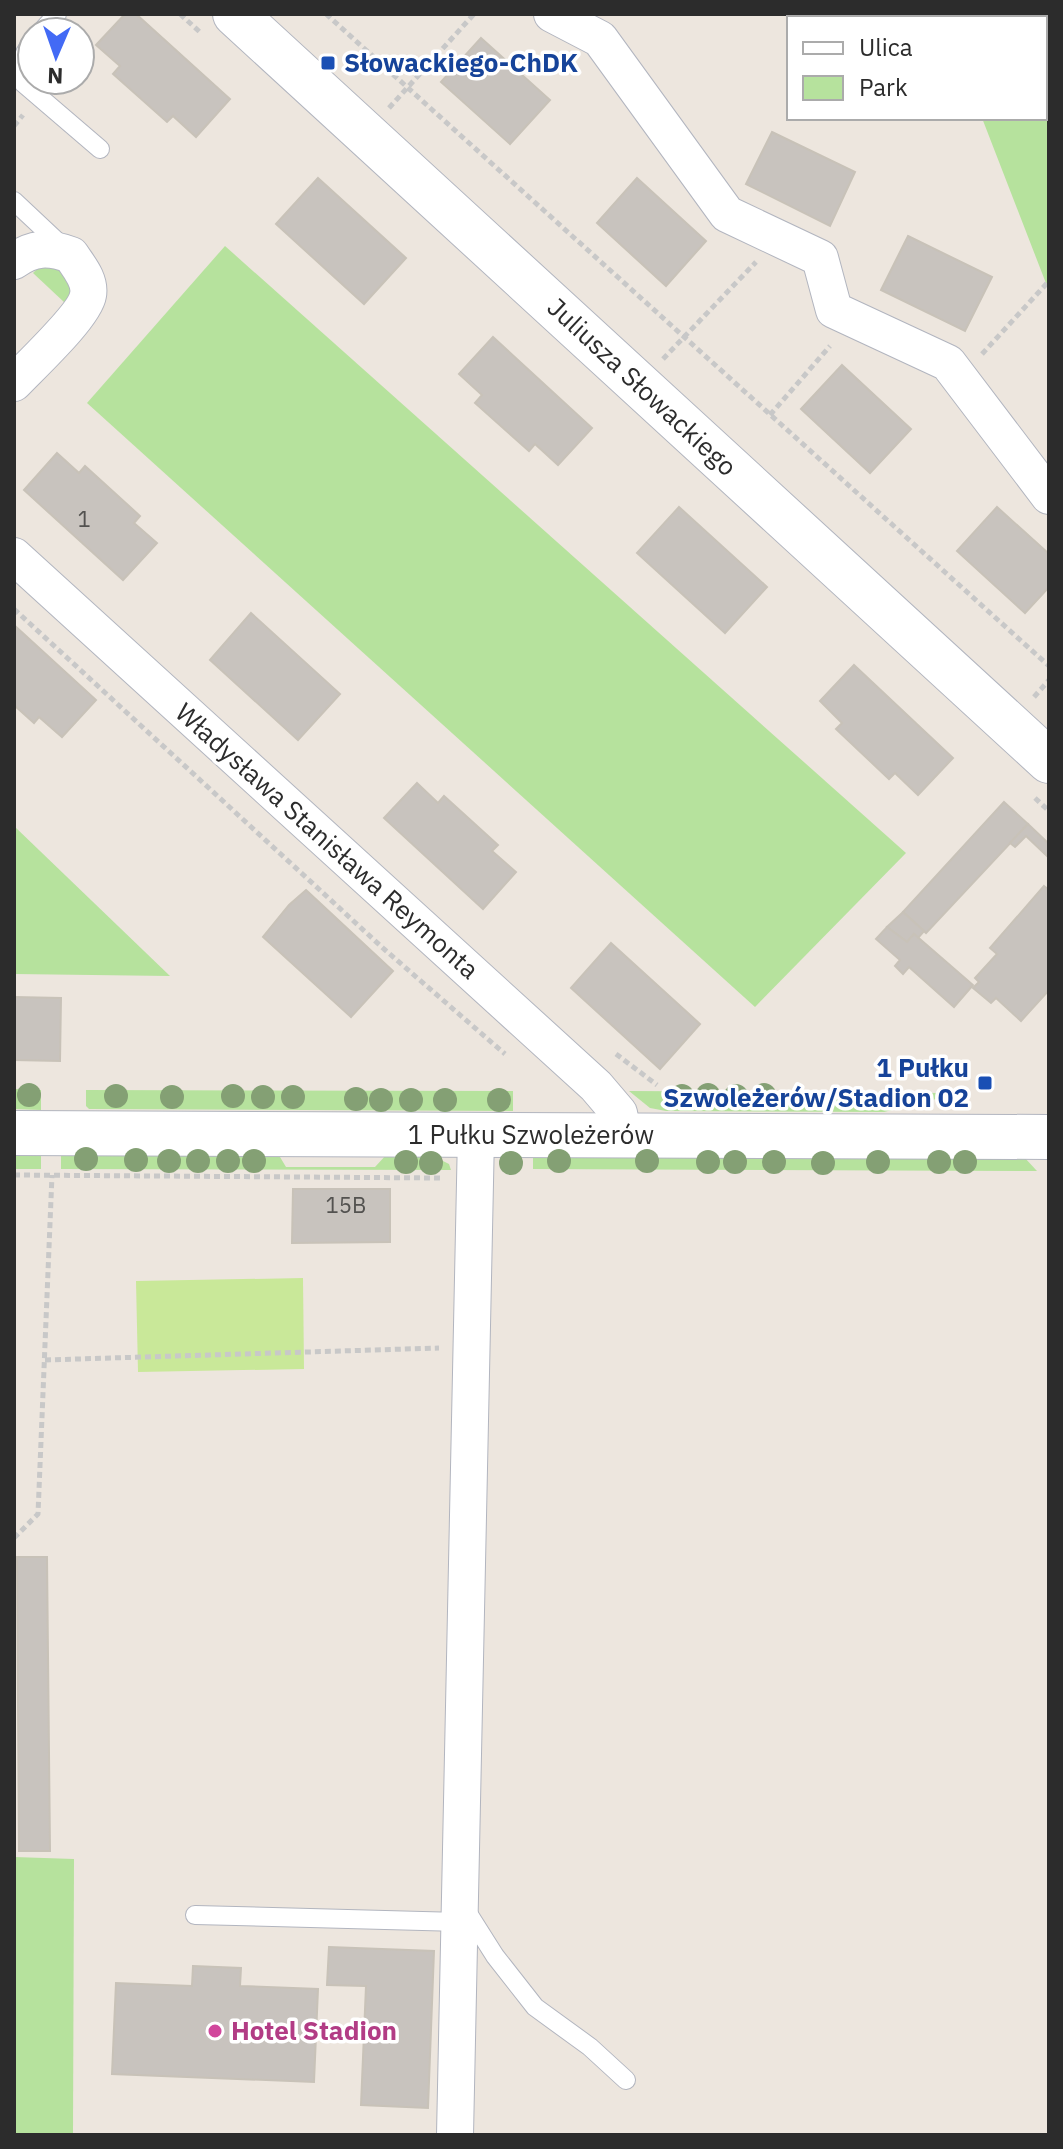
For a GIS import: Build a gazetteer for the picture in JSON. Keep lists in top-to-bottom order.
{
  "streets": {
    "street": ["Juliusza Słowackiego", "Władysława Stanisława Reymonta", "1 Pułku Szwoleżerów"]
  },
  "crossings": [
    ["Władysława Stanisława Reymonta", "1 Pułku Szwoleżerów"]
  ],
  "places": {
    "transit": ["Słowackiego-ChDK", "1 Pułku Szwoleżerów/Stadion 02"],
    "other": ["Hotel Stadion"]
  },
  "house_numbers": ["1", "15B"],
  "legend": ["Ulica", "Park"],
  "north": "bottom"
}
